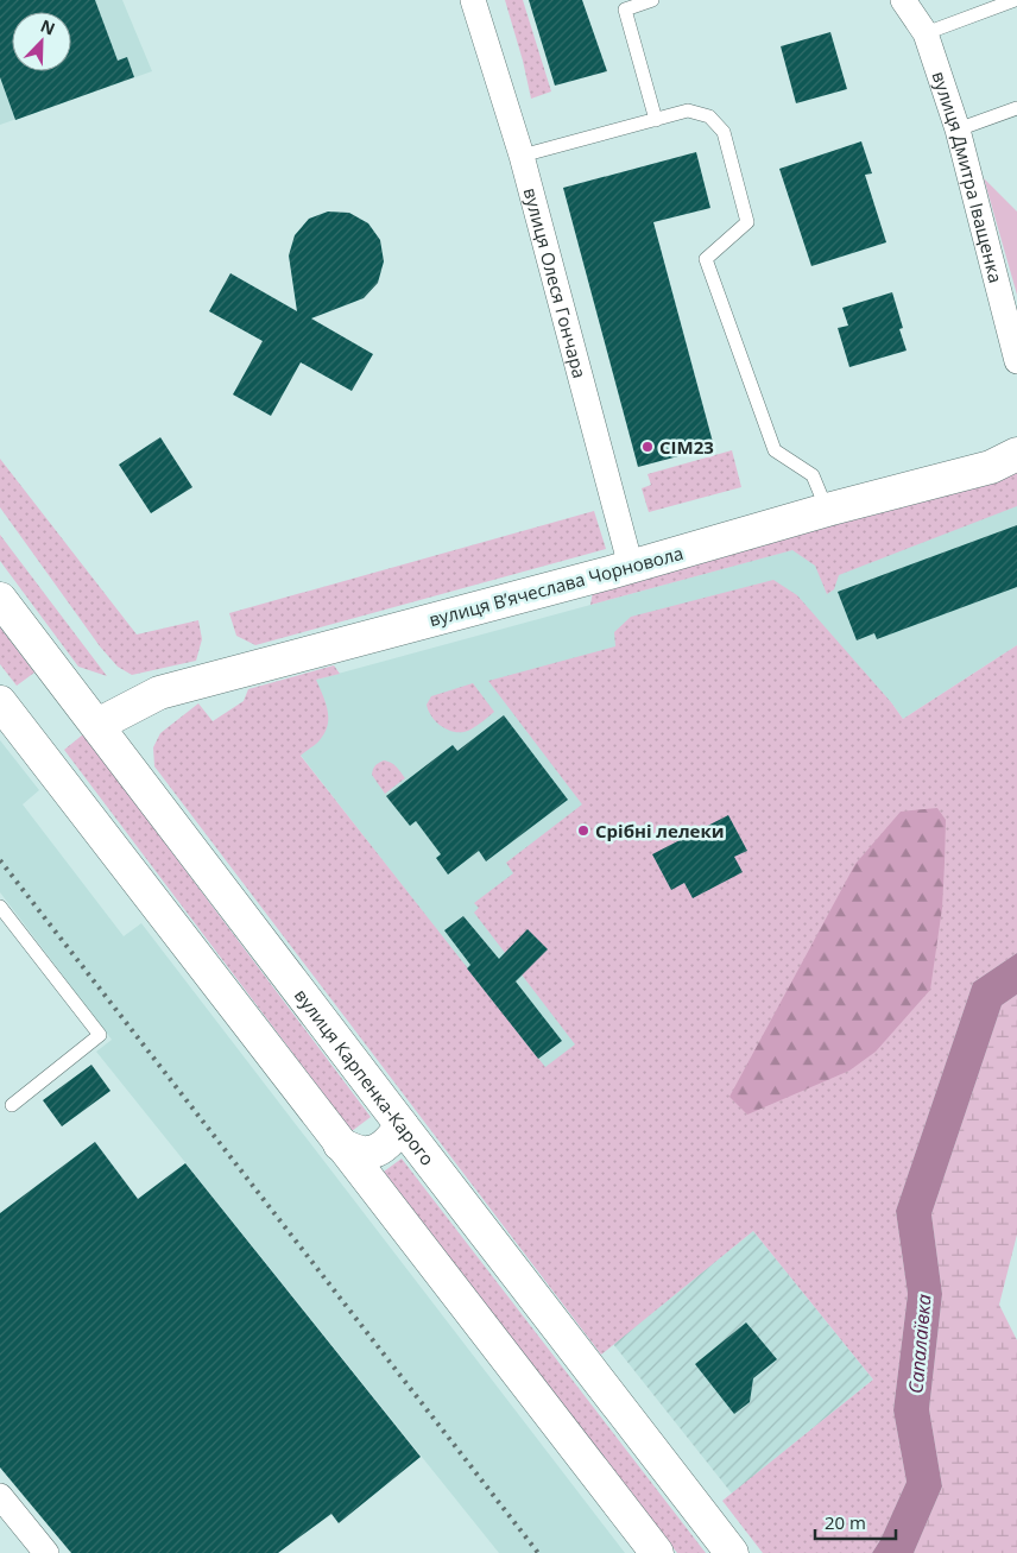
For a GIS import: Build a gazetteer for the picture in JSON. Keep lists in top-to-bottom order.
{
  "streets": {
    "street": [
      "вулиця Дмитра Іващенка",
      "вулиця Олеся Гончара",
      "вулиця Вʼячеслава Чорновола",
      "вулиця Карпенка-Карого"
    ]
  },
  "crossings": [
    ["вулиця Олеся Гончара", "вулиця Вʼячеслава Чорновола"],
    ["вулиця Вʼячеслава Чорновола", "вулиця Карпенка-Карого"]
  ],
  "water": ["Сапалаївка"],
  "places": ["СІМ23", "Срібні лелеки"],
  "scale_bar": "20 m",
  "north": "top right"
}
